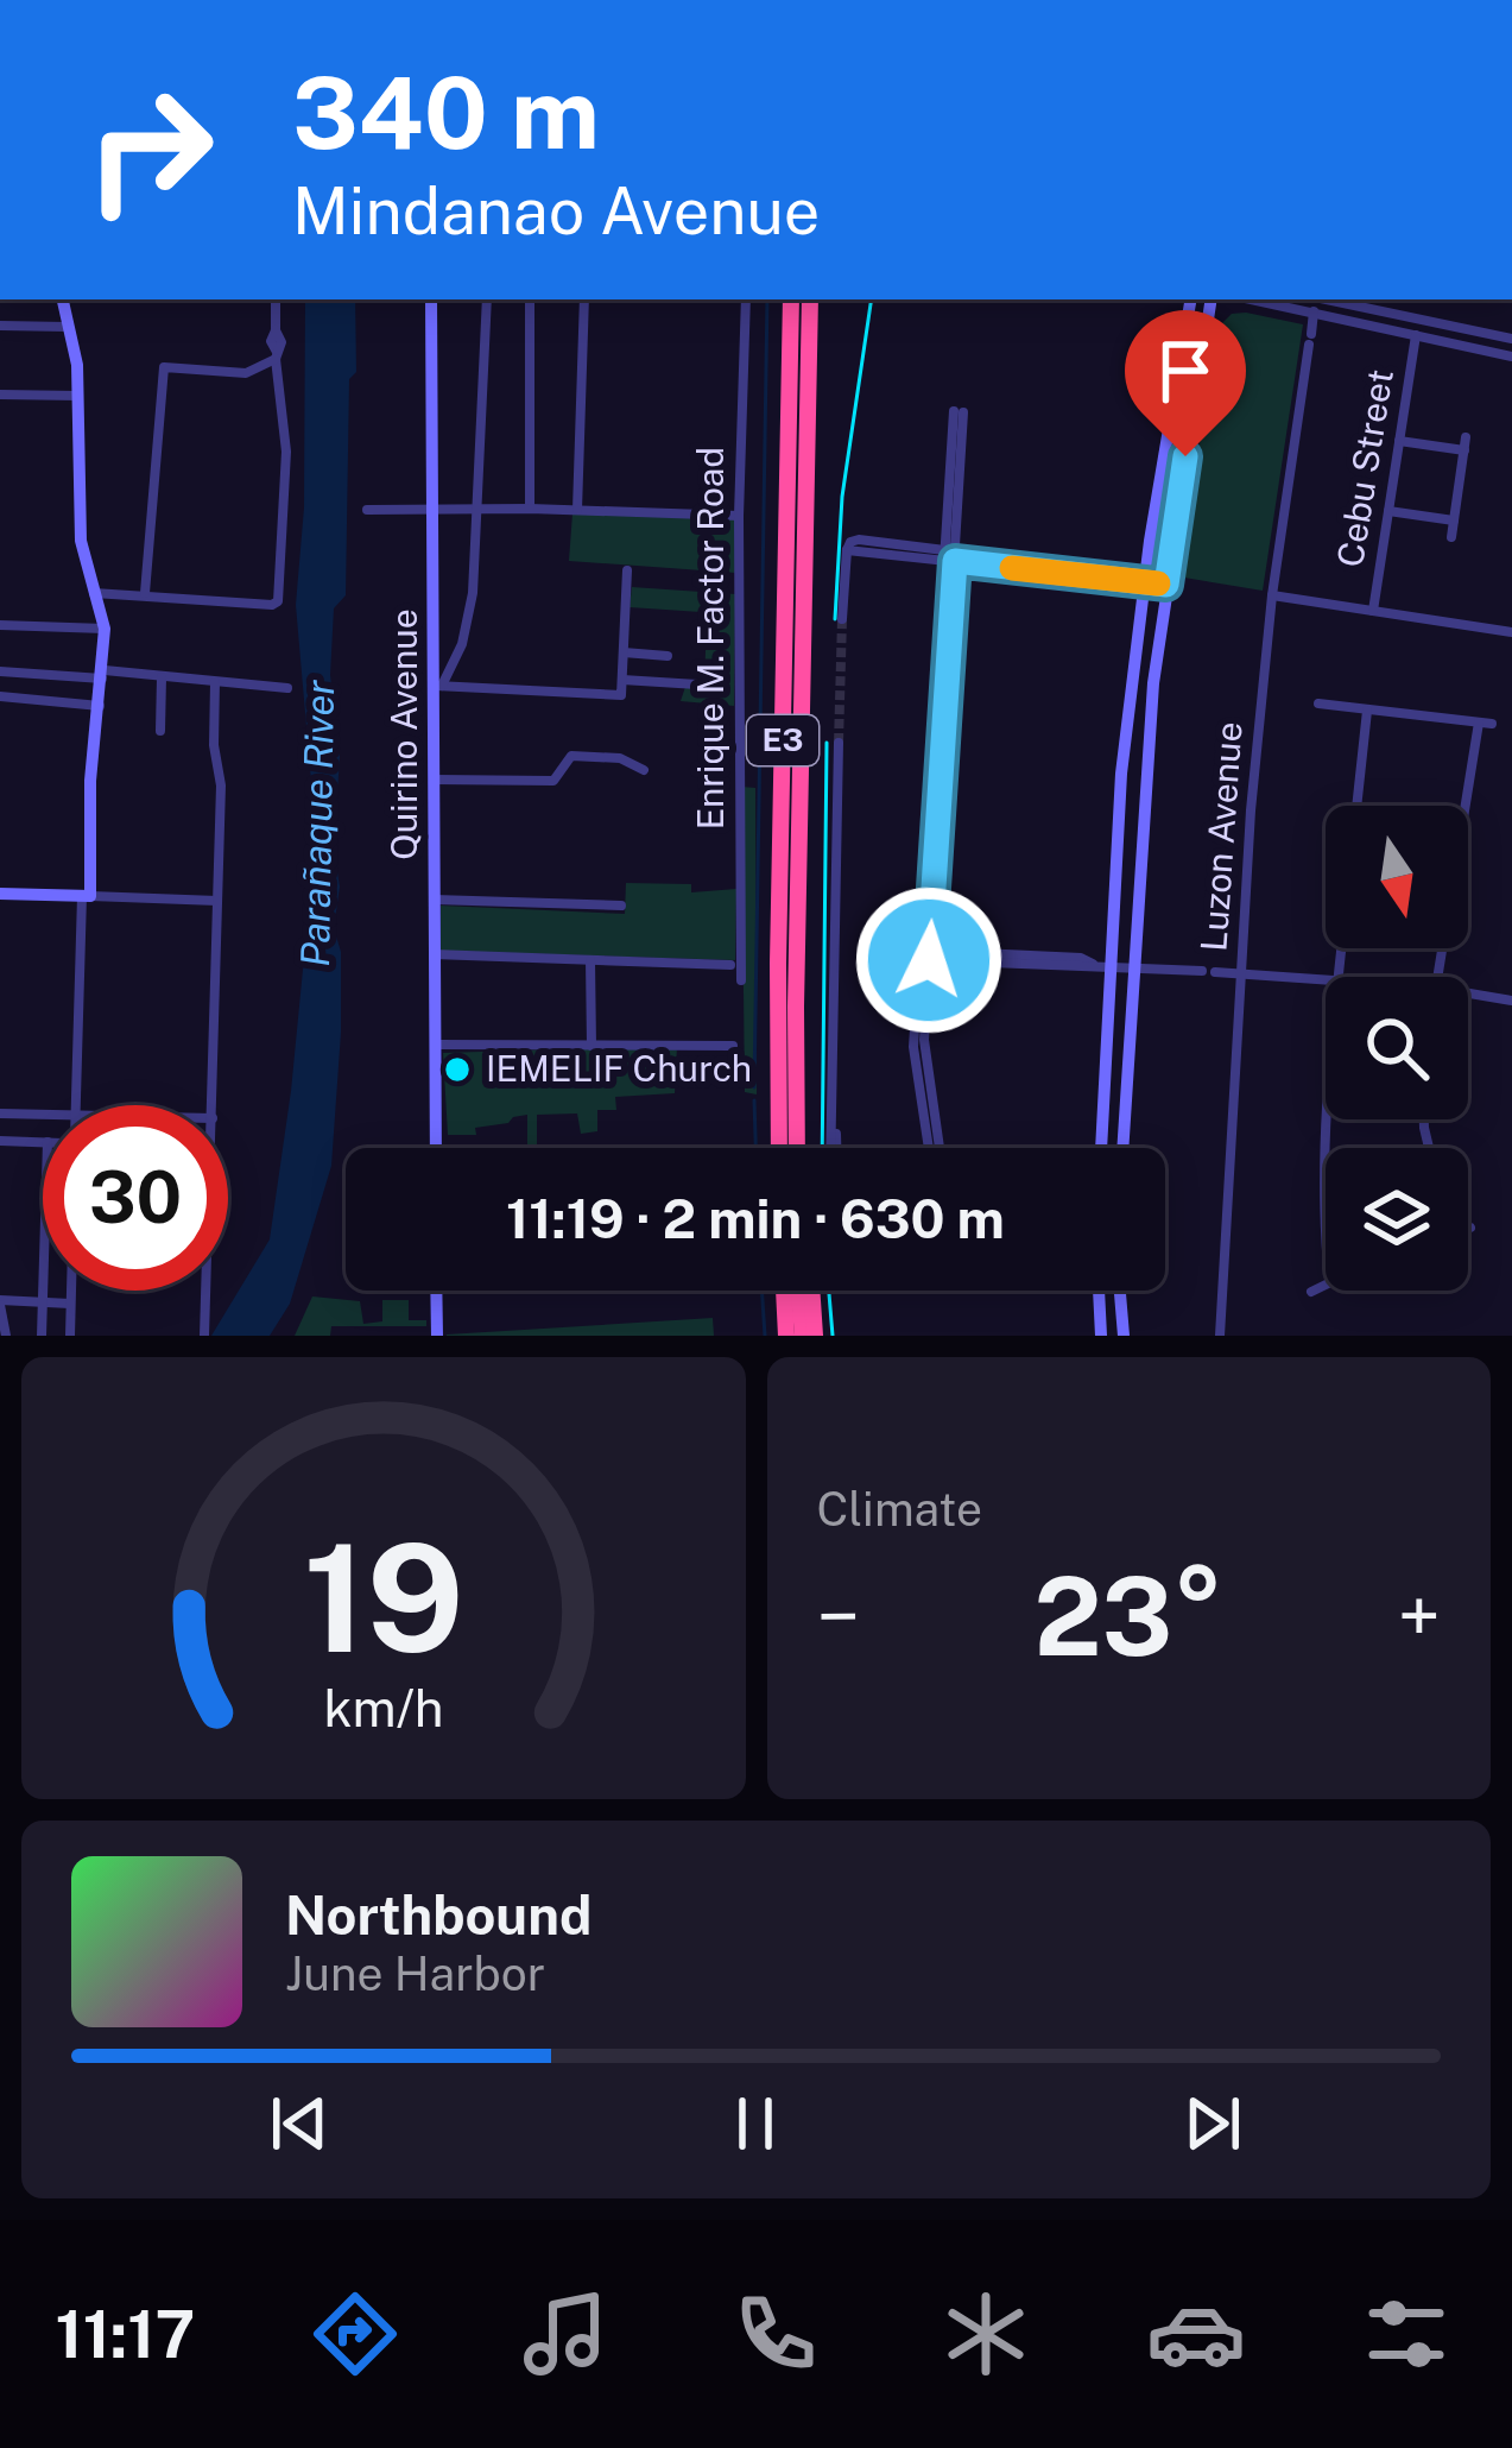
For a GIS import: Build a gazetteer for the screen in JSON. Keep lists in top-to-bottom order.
{
  "streets": {
    "highway": ["E3"],
    "main road": ["Quirino Avenue"],
    "street": ["Cebu Street", "Enrique M. Factor Road", "Luzon Avenue"]
  },
  "water": ["Parañaque River"],
  "places": ["IEMELIF Church"],
  "north": "bottom",
  "page": {
    "turn": ["340 m", "Mindanao Avenue"],
    "limit": "30",
    "trip": "11:19 · 2 min · 630 m",
    "tile": "Climate",
    "heat": ["−", "23°", "+"],
    "song": ["Northbound", "June Harbor"],
    "tabs": "11:17",
    "gauge": ["19", "km/h"]
  }
}
